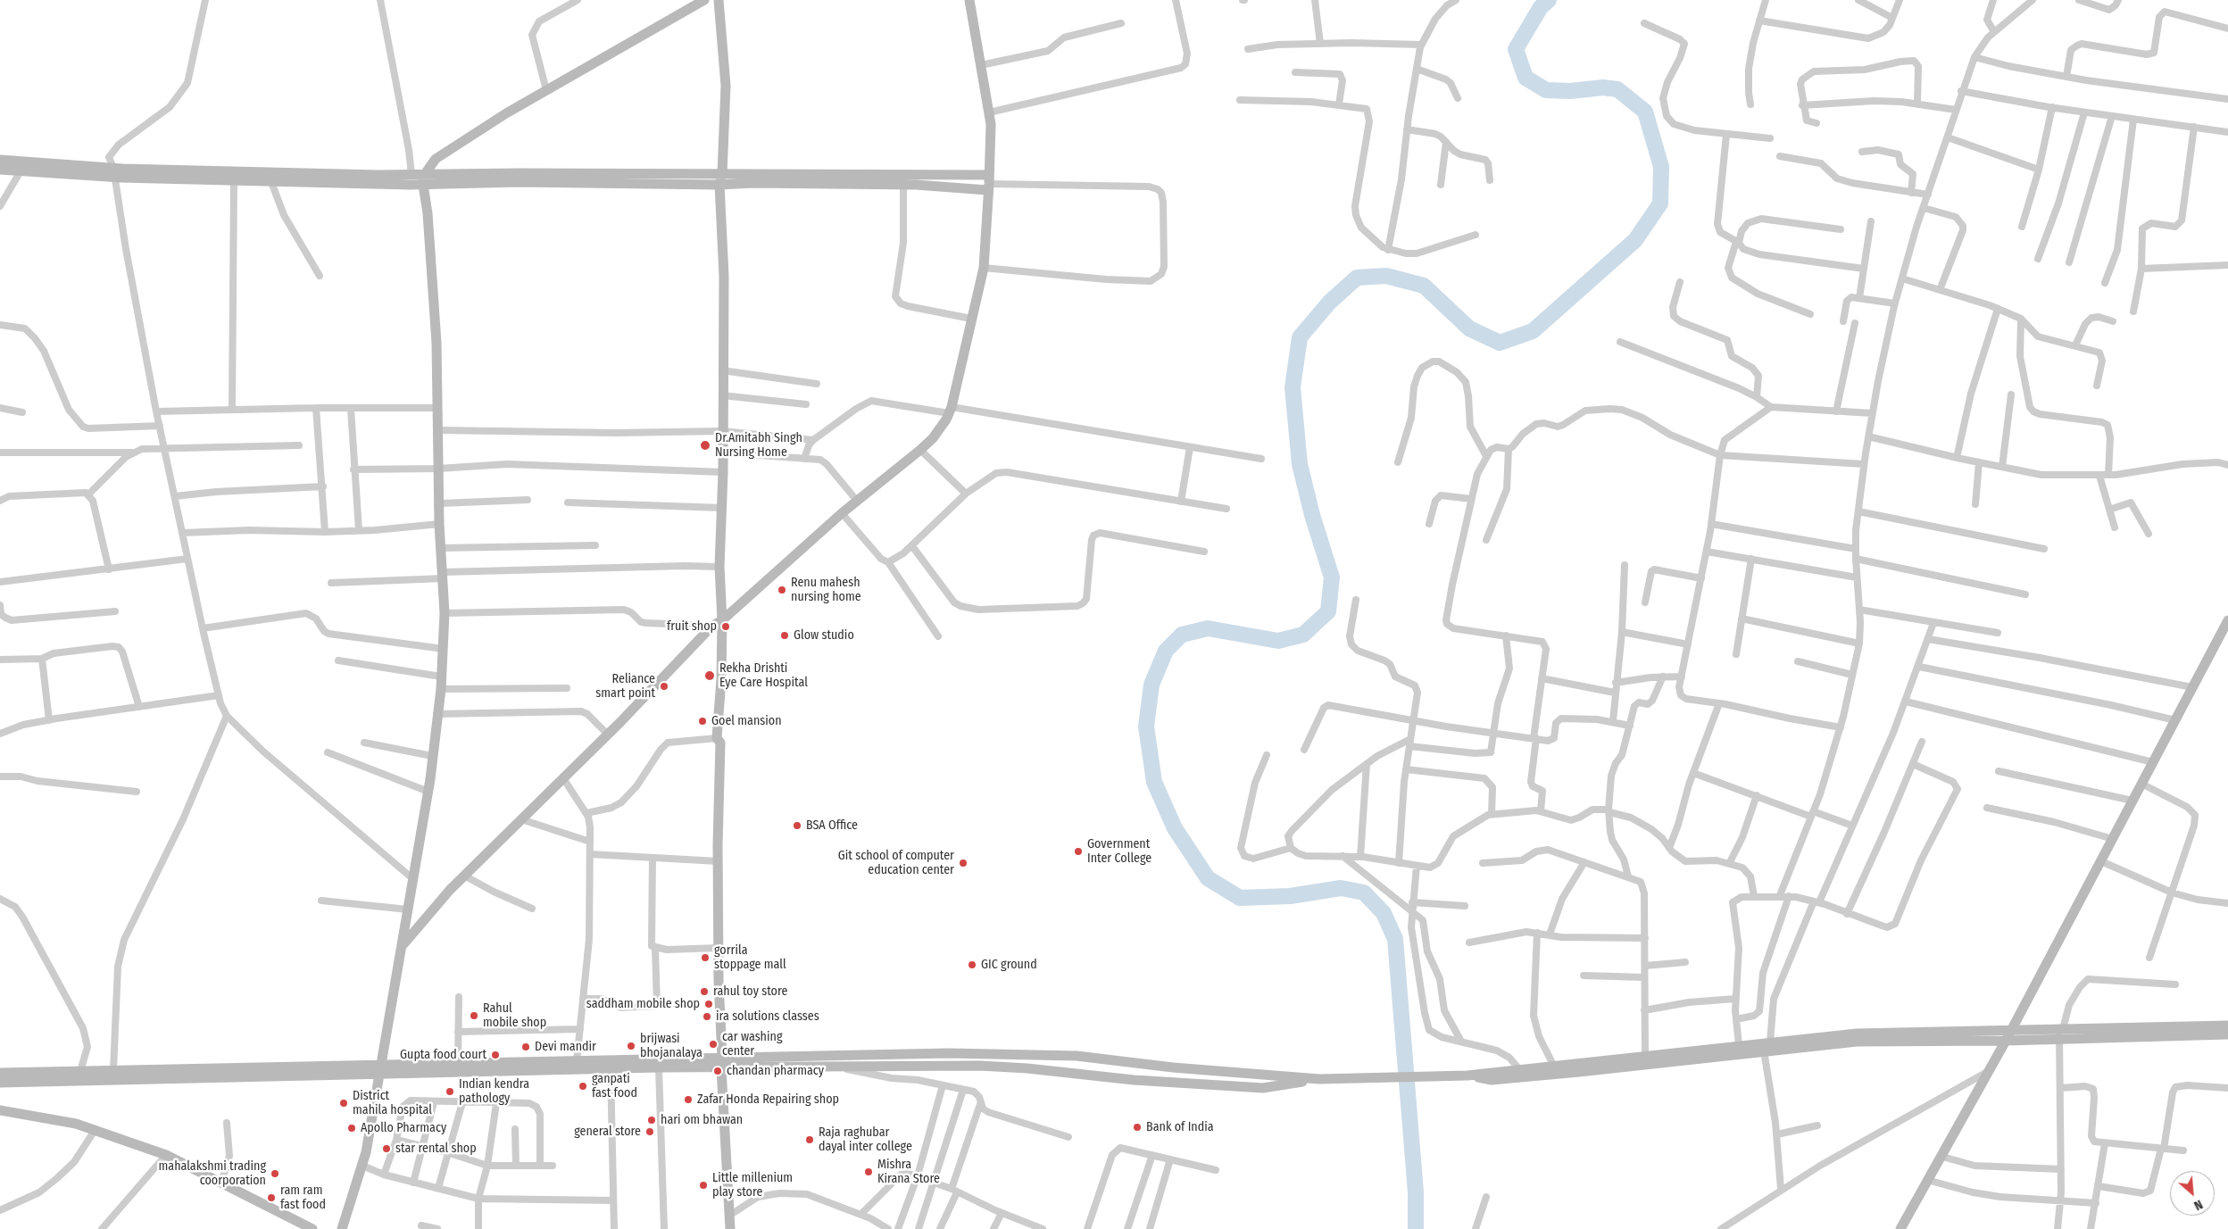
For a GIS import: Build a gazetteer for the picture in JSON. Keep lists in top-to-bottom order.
{
  "places": [
    "Dr.Amitabh Singh Nursing Home",
    "Renu mahesh nursing home",
    "fruit shop",
    "Glow studio",
    "Rekha Drishti Eye Care Hospital",
    "Reliance smart point",
    "Goel mansion",
    "BSA Office",
    "Government Inter College",
    "Git school of computer education center",
    "gorrila stoppage mall",
    "GIC ground",
    "rahul toy store",
    "saddham mobile shop",
    "Rahul mobile shop",
    "ira solutions classes",
    "car washing center",
    "brijwasi bhojanalaya",
    "Devi mandir",
    "Gupta food court",
    "chandan pharmacy",
    "ganpati fast food",
    "Indian kendra pathology",
    "Zafar Honda Repairing shop",
    "District mahila hospital",
    "hari om bhawan",
    "Bank of India",
    "Apollo Pharmacy",
    "general store",
    "Raja raghubar dayal inter college",
    "star rental shop",
    "Mishra Kirana Store",
    "mahalakshmi trading coorporation",
    "Little millenium play store",
    "ram ram fast food"
  ],
  "north": "bottom right"
}
